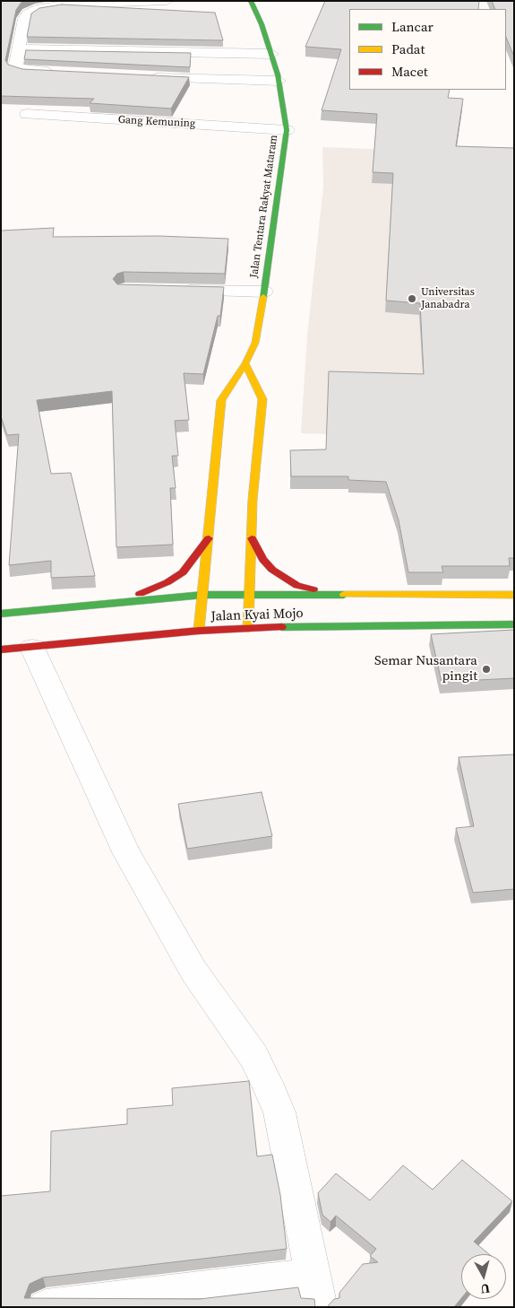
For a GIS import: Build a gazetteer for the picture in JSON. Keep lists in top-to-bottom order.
{
  "streets": {
    "street": ["Gang Kemuning", "Jalan Tentara Rakyat Mataram", "Jalan Kyai Mojo"]
  },
  "crossings": [
    ["Gang Kemuning", "Jalan Tentara Rakyat Mataram"],
    ["Jalan Tentara Rakyat Mataram", "Jalan Kyai Mojo"]
  ],
  "places": ["Universitas Janabadra", "Semar Nusantara pingit"],
  "legend": ["Lancar", "Padat", "Macet"],
  "north": "bottom"
}
